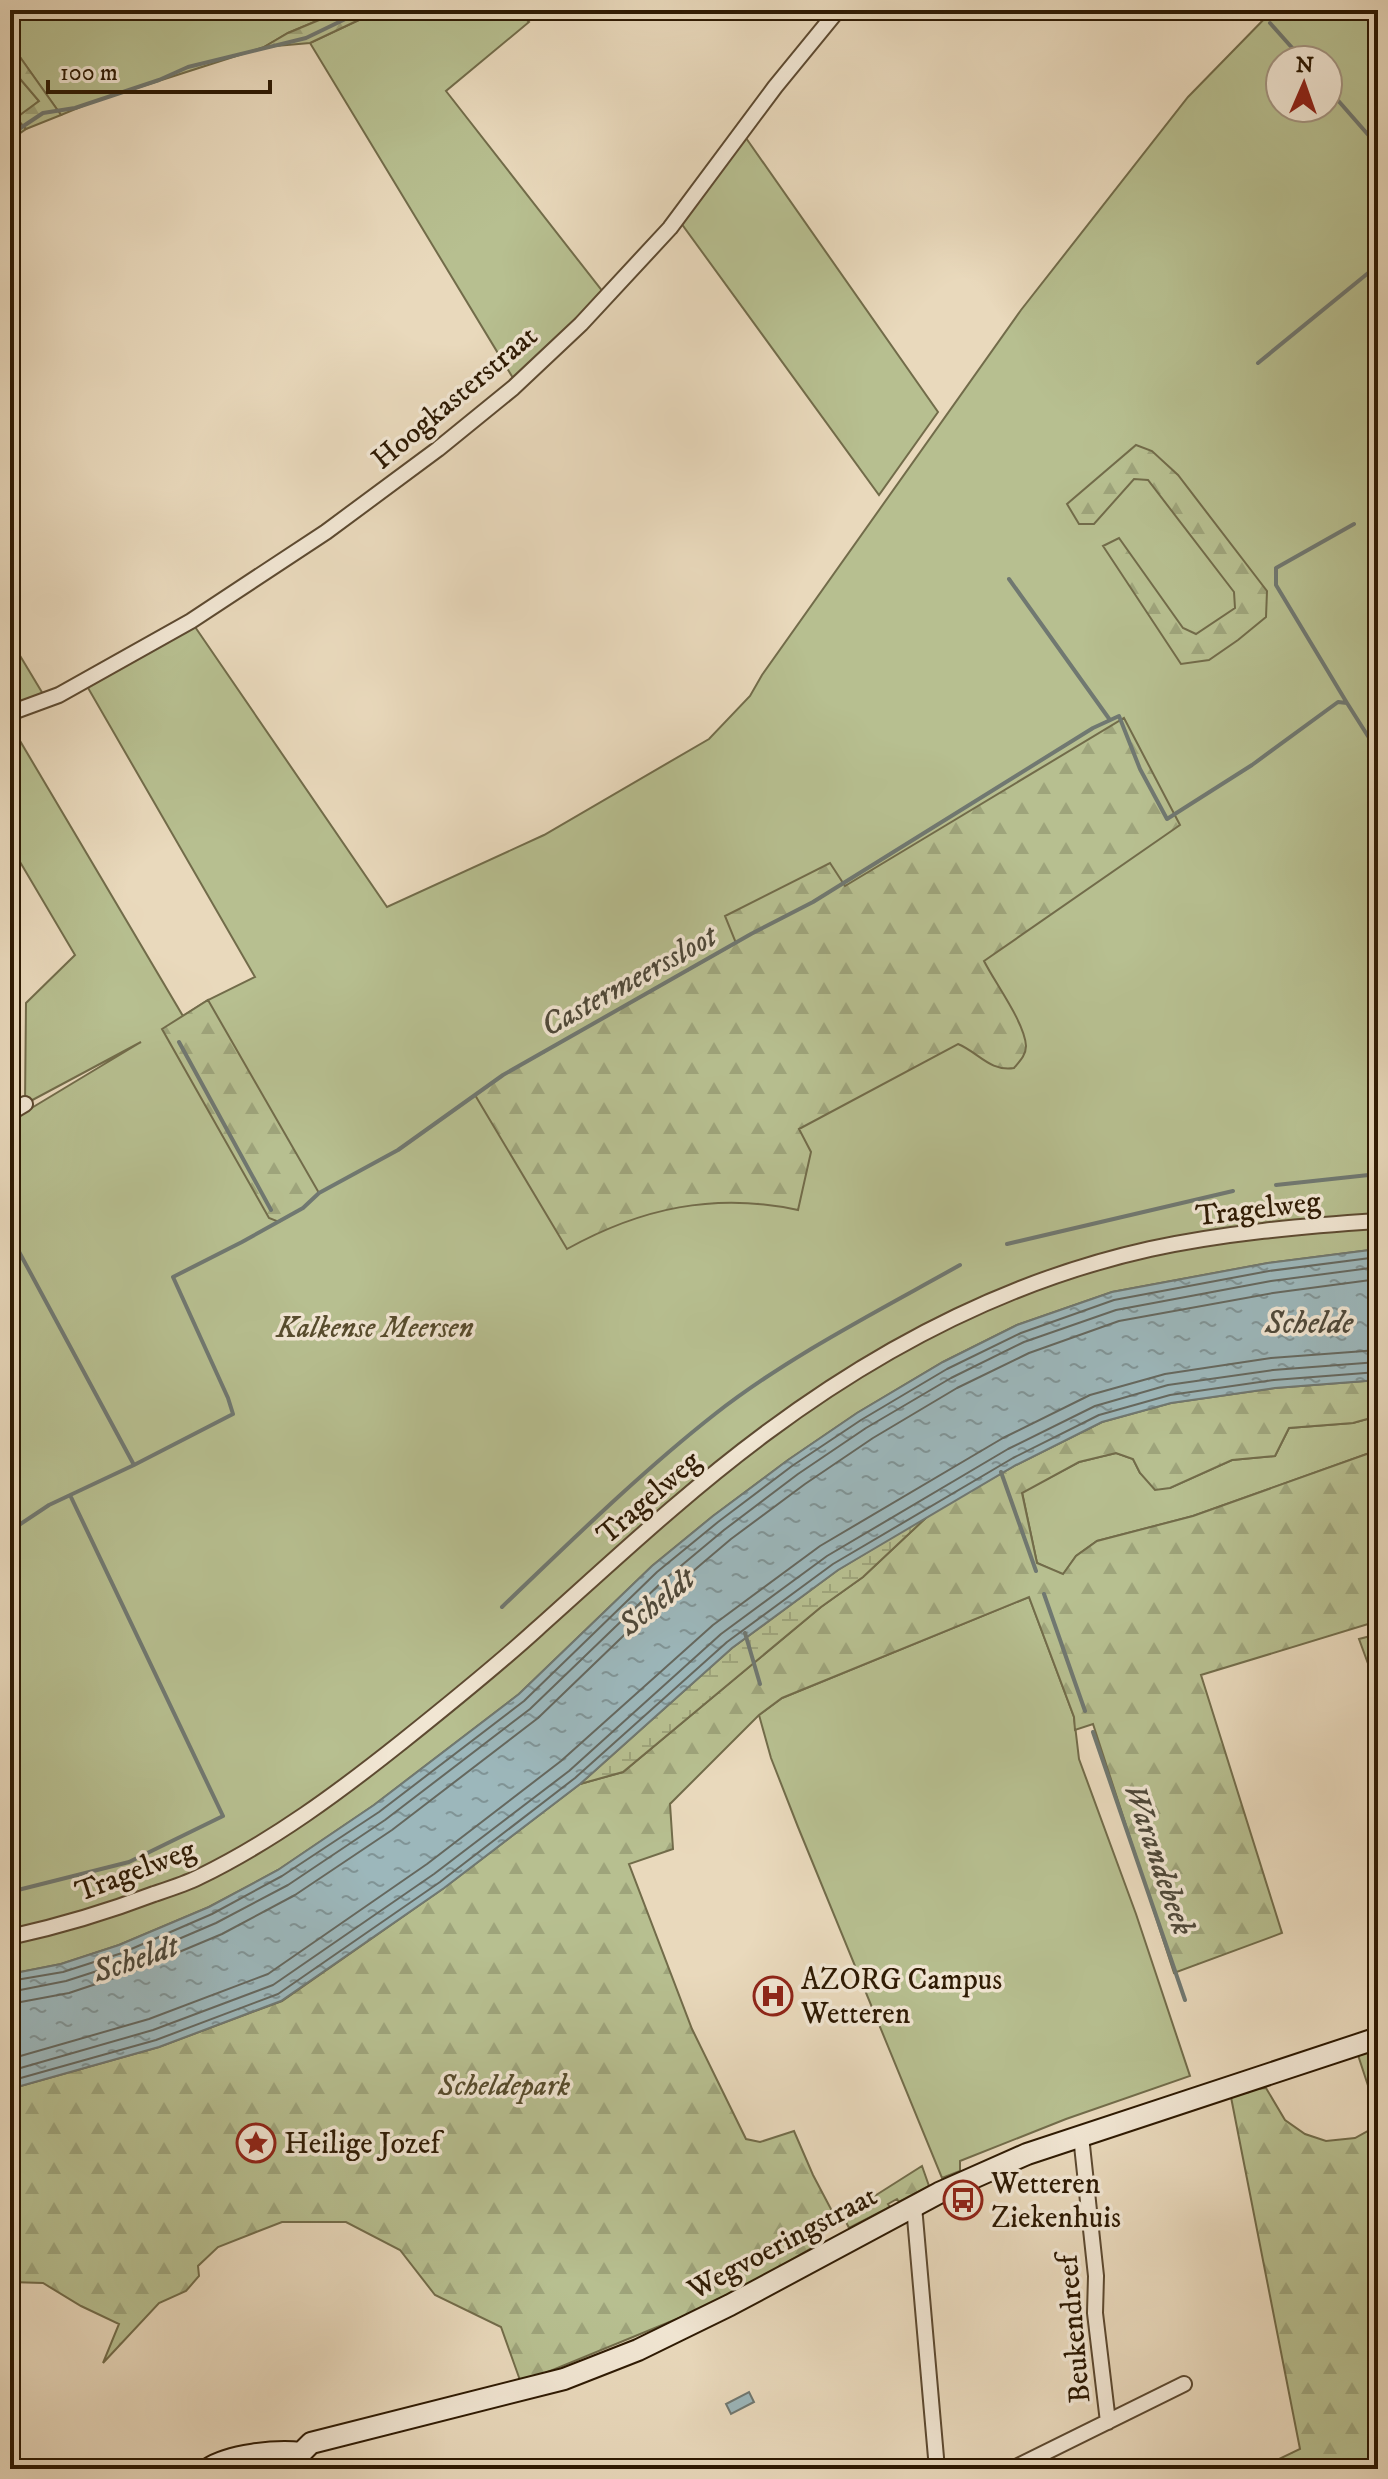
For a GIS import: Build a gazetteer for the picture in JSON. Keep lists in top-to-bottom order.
{
  "streets": {
    "main road": ["Wegvoeringstraat"],
    "street": ["Hoogkasterstraat", "Tragelweg", "Beukendreef"]
  },
  "crossings": [
    ["Wegvoeringstraat", "Beukendreef"]
  ],
  "water": [
    "Castermeerssloot",
    "Schelde",
    "Scheldt",
    "Warandebeek"
  ],
  "parks": ["Kalkense Meersen", "Scheldepark"],
  "places": {
    "hospital": ["AZORG Campus Wetteren"],
    "place": ["Heilige Jozef"],
    "bus stop": ["Wetteren Ziekenhuis"]
  },
  "scale_bar": "100 m",
  "north": "top"
}
